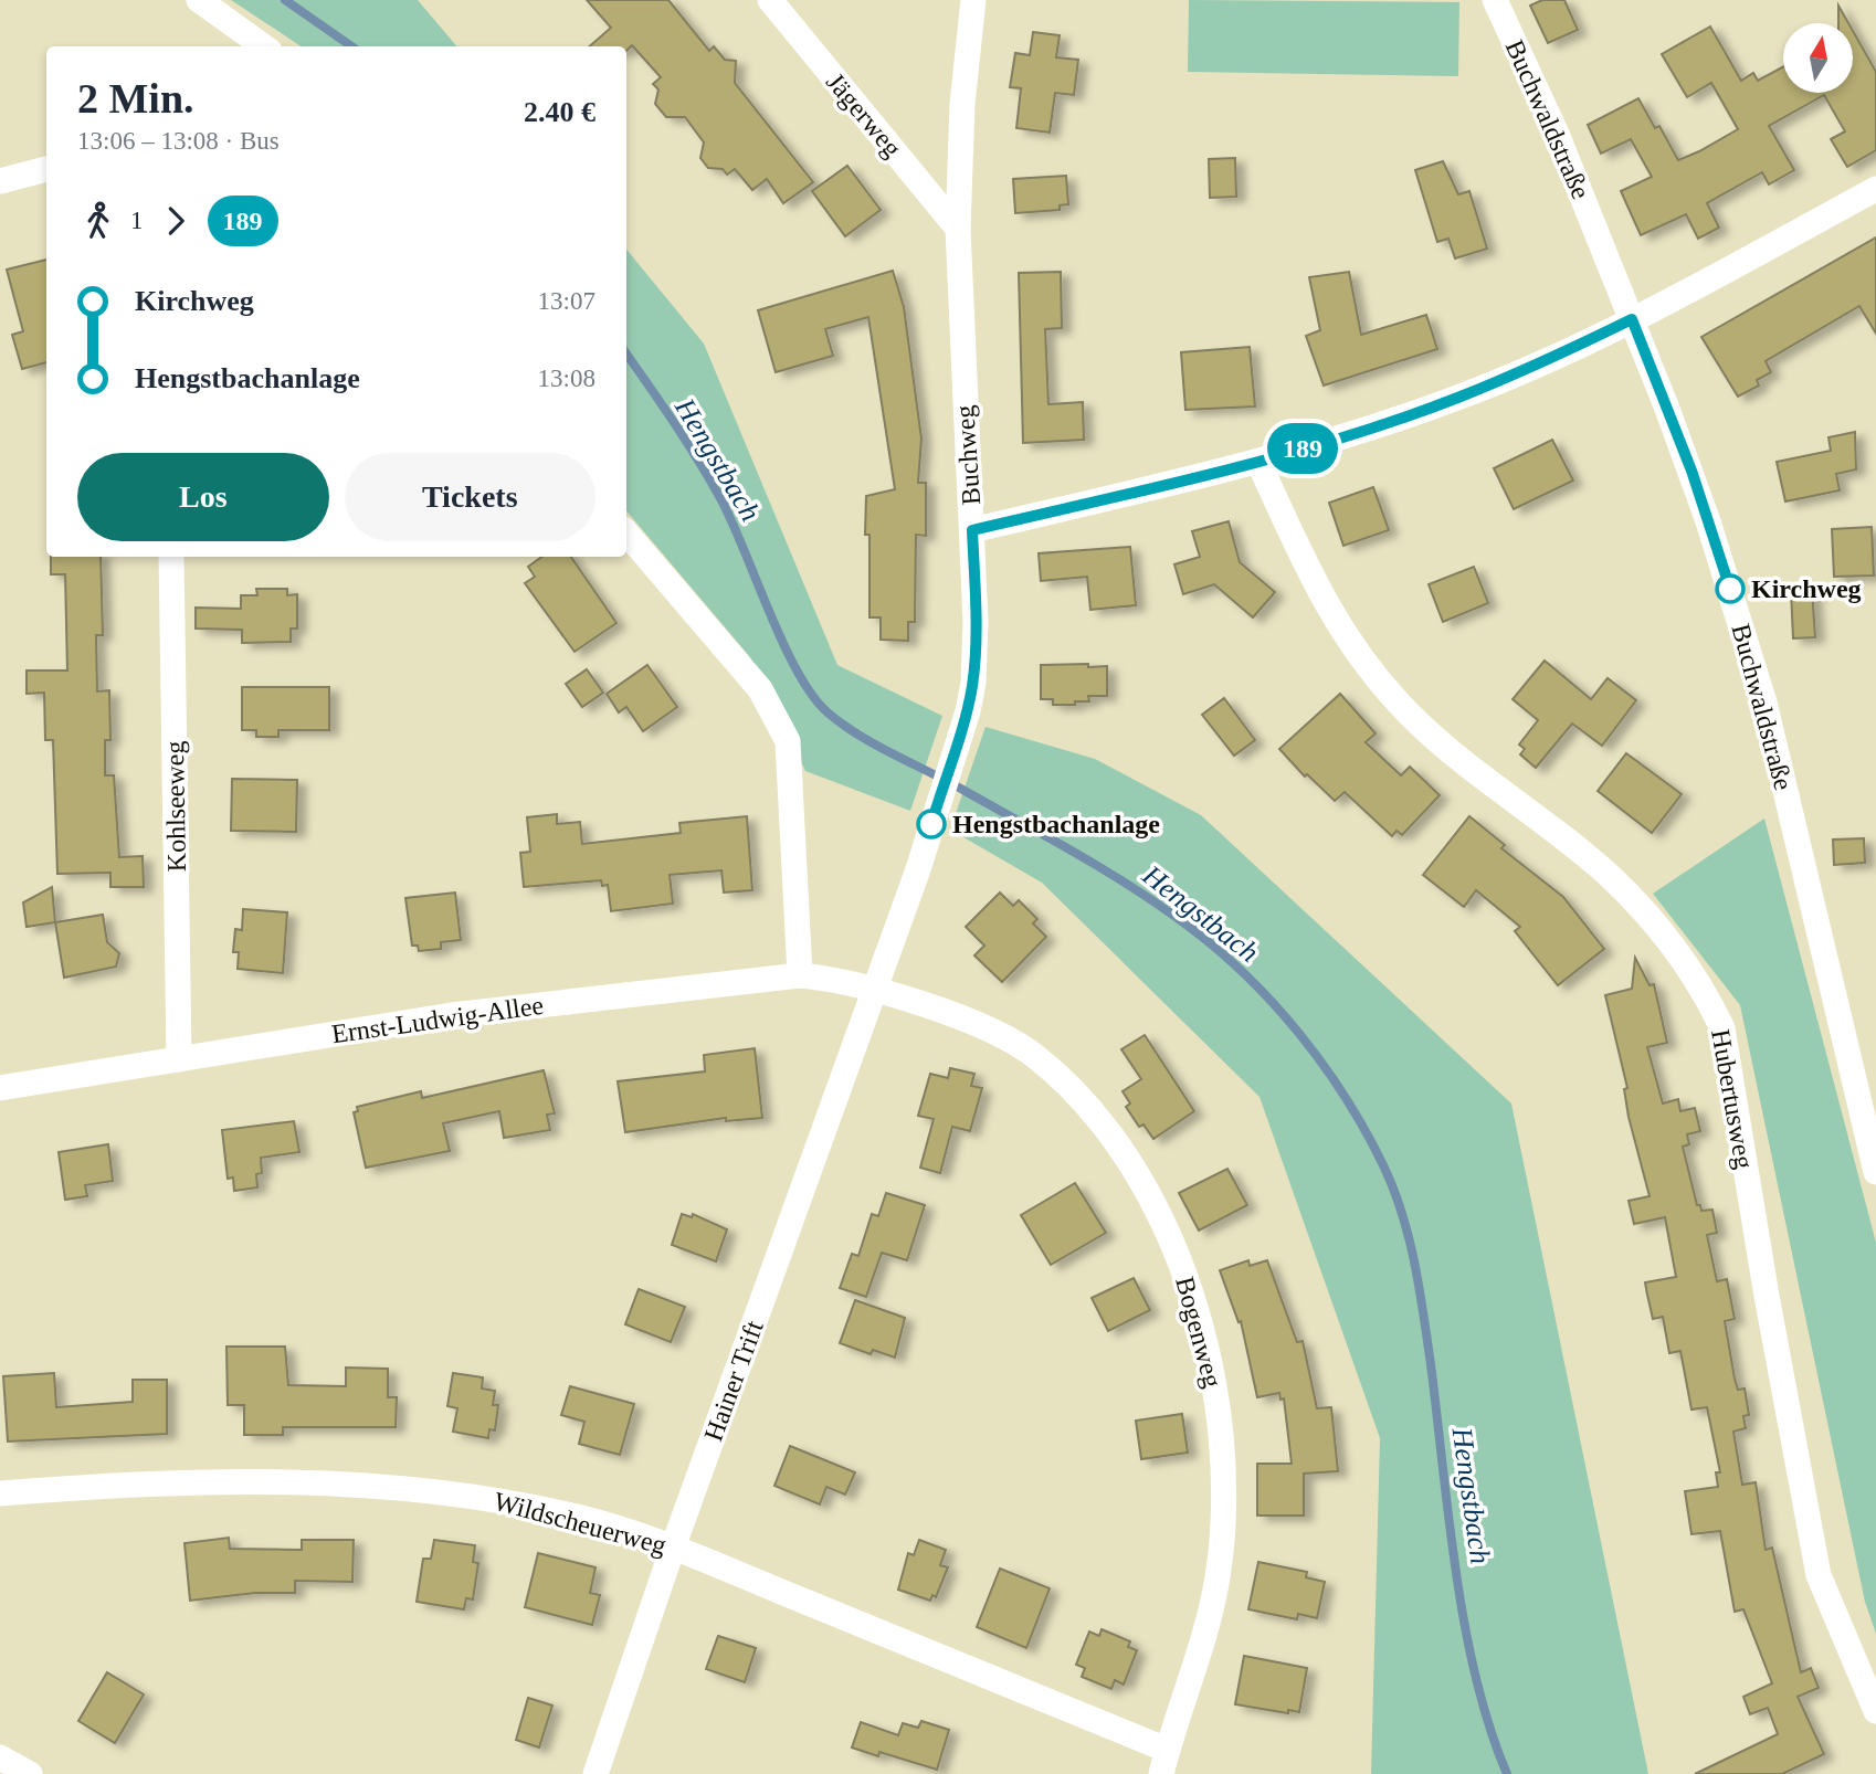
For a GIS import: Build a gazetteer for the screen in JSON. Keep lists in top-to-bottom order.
{
  "streets": {
    "street": [
      "Jägerweg",
      "Buchwaldstraße",
      "Buchweg",
      "Kohlseeweg",
      "Ernst-Ludwig-Allee",
      "Hubertusweg",
      "Bogenweg",
      "Hainer Trift",
      "Wildscheuerweg"
    ]
  },
  "crossings": [
    ["Jägerweg", "Buchweg"],
    ["Buchweg", "Ernst-Ludwig-Allee"],
    ["Buchweg", "Bogenweg"],
    ["Buchweg", "Hainer Trift"],
    ["Kohlseeweg", "Ernst-Ludwig-Allee"],
    ["Ernst-Ludwig-Allee", "Bogenweg"],
    ["Ernst-Ludwig-Allee", "Hainer Trift"],
    ["Bogenweg", "Hainer Trift"],
    ["Bogenweg", "Wildscheuerweg"],
    ["Hainer Trift", "Wildscheuerweg"]
  ],
  "water": ["Hengstbach"],
  "places": ["Kirchweg", "Hengstbachanlage"],
  "lines": ["bus line 189"],
  "north": "top",
  "page": {
    "on_map": "189",
    "heading": ["2 Min.", "13:06 – 13:08 · Bus", "2.40 €"],
    "legs": ["1", "189"],
    "list": [
      {
        "name": "Kirchweg",
        "value": "13:07"
      },
      {
        "name": "Hengstbachanlage",
        "value": "13:08"
      }
    ],
    "buttons": ["Los", "Tickets"]
  }
}
